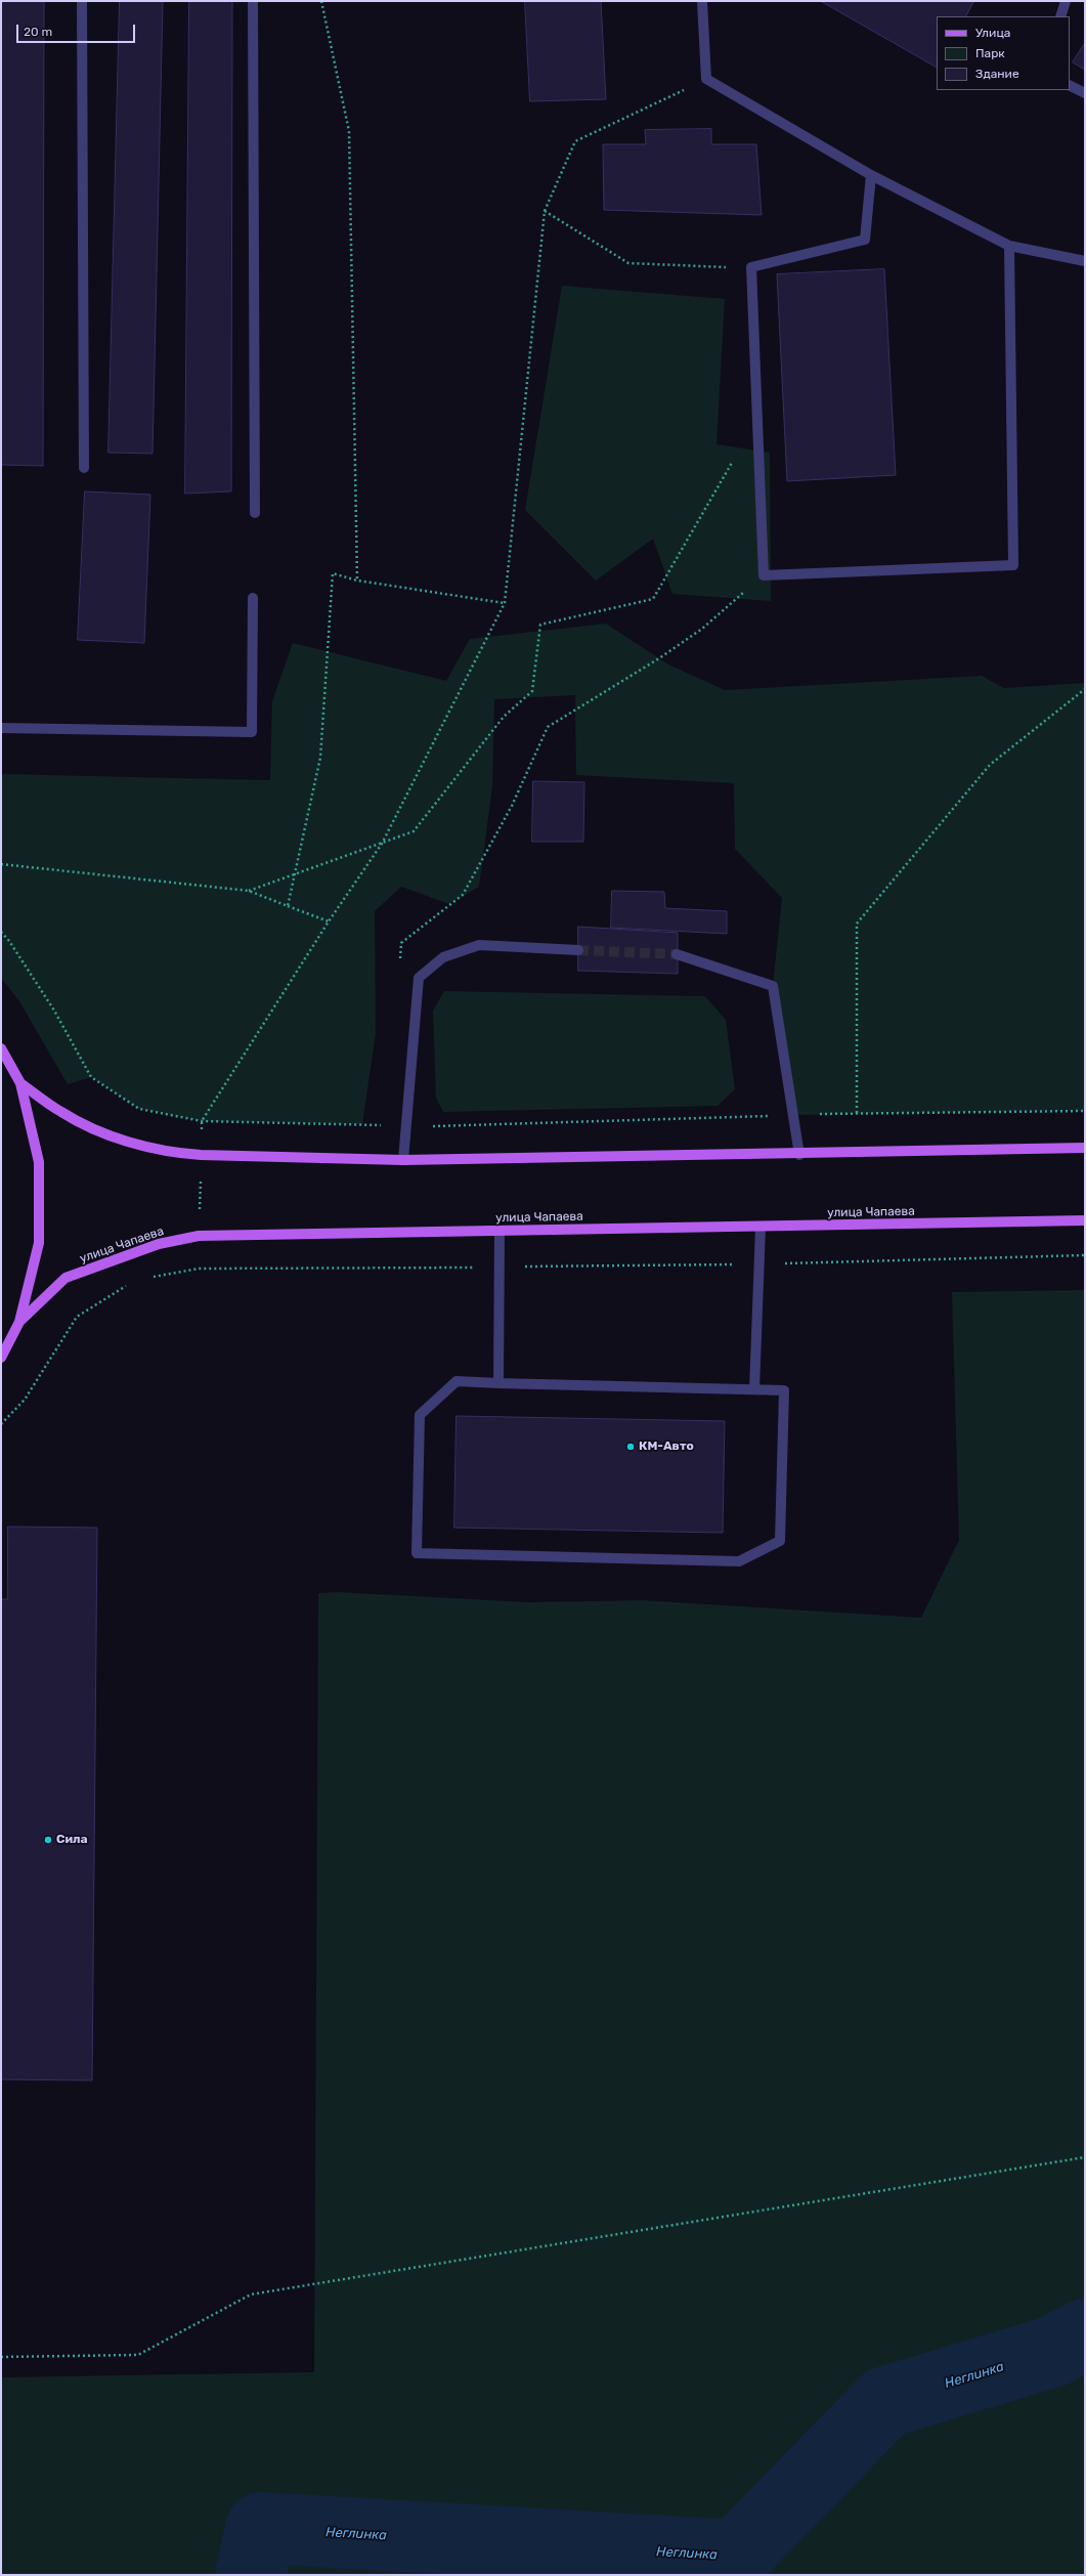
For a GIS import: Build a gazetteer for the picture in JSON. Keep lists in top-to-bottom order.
{
  "streets": {
    "main road": ["улица Чапаева"]
  },
  "water": ["Неглинка"],
  "places": ["КМ-Авто", "Сила"],
  "legend": ["Улица", "Парк", "Здание"],
  "scale_bar": "20 m"
}
